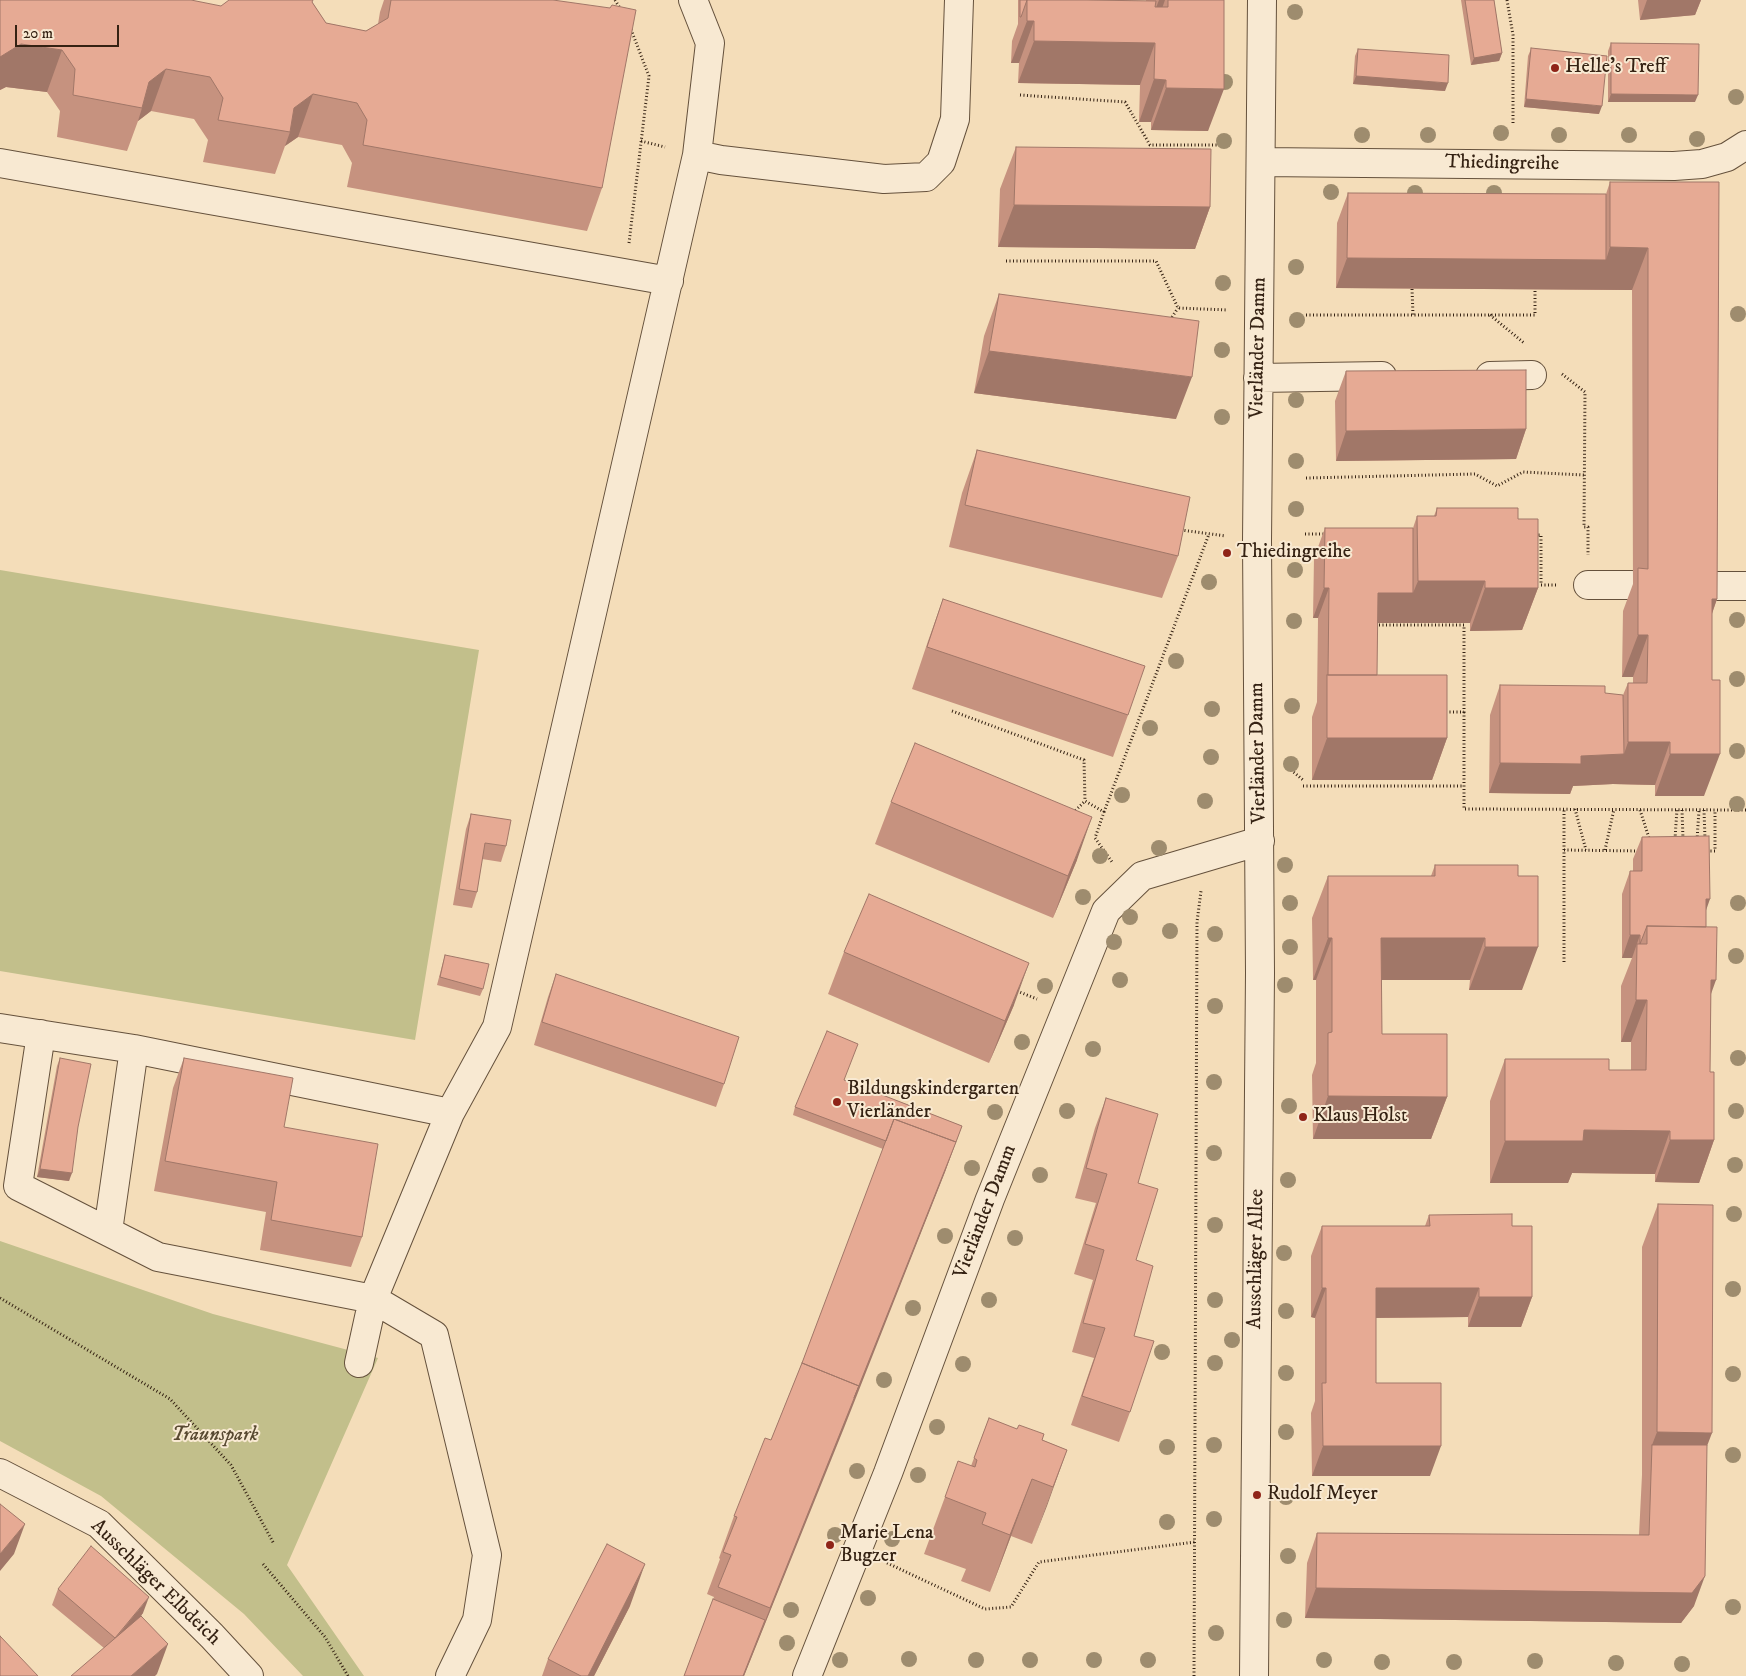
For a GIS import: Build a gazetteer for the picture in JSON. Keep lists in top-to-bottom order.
{
  "streets": {
    "street": [
      "Thiedingreihe",
      "Vierländer Damm",
      "Ausschläger Allee",
      "Ausschläger Elbdeich"
    ]
  },
  "crossings": [
    ["Thiedingreihe", "Vierländer Damm"],
    ["Vierländer Damm", "Ausschläger Allee"]
  ],
  "parks": ["Traunspark"],
  "places": [
    "Helle's Treff",
    "Thiedingreihe",
    "Bildungskindergarten Vierländer",
    "Klaus Holst",
    "Rudolf Meyer",
    "Marie Lena Bugzer"
  ],
  "scale_bar": "20 m"
}
